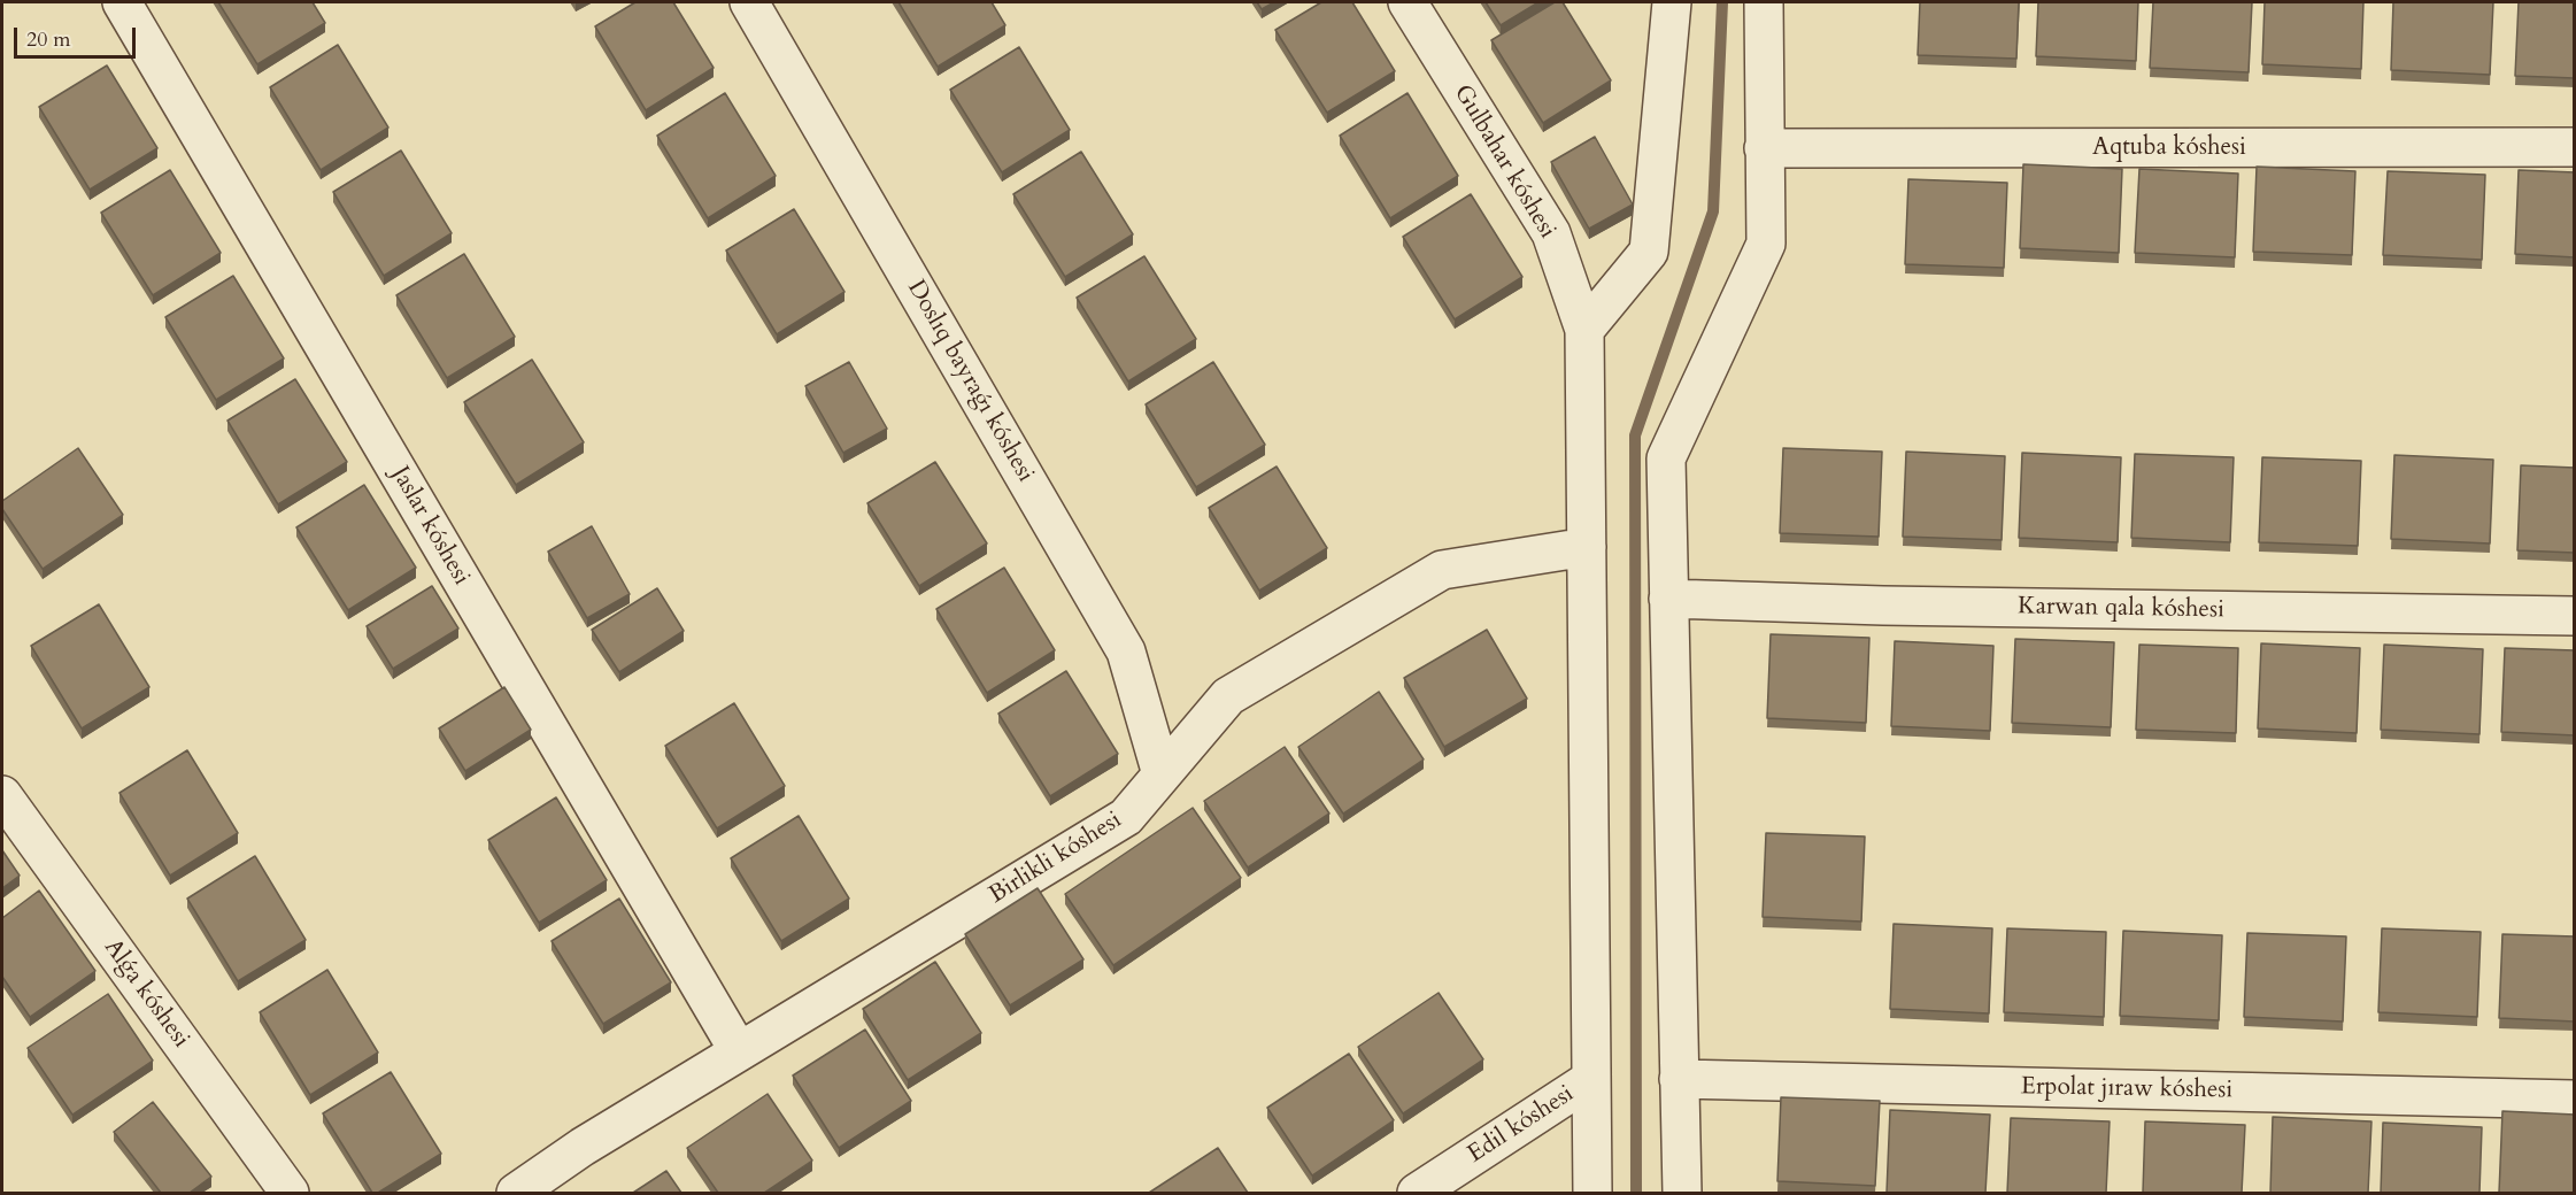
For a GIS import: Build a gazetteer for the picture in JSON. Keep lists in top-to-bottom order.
{
  "streets": {
    "street": [
      "Aqtuba kóshesi",
      "Gulbahar kóshesi",
      "Doslıq bayraǵı kóshesi",
      "Jaslar kóshesi",
      "Karwan qala kóshesi",
      "Birlikli kóshesi",
      "Alǵa kóshesi",
      "Erpolat jıraw kóshesi",
      "Edil kóshesi"
    ]
  },
  "crossings": [
    ["Gulbahar kóshesi", "Birlikli kóshesi"],
    ["Gulbahar kóshesi", "Edil kóshesi"],
    ["Doslıq bayraǵı kóshesi", "Birlikli kóshesi"],
    ["Jaslar kóshesi", "Birlikli kóshesi"]
  ],
  "scale_bar": "20 m"
}
